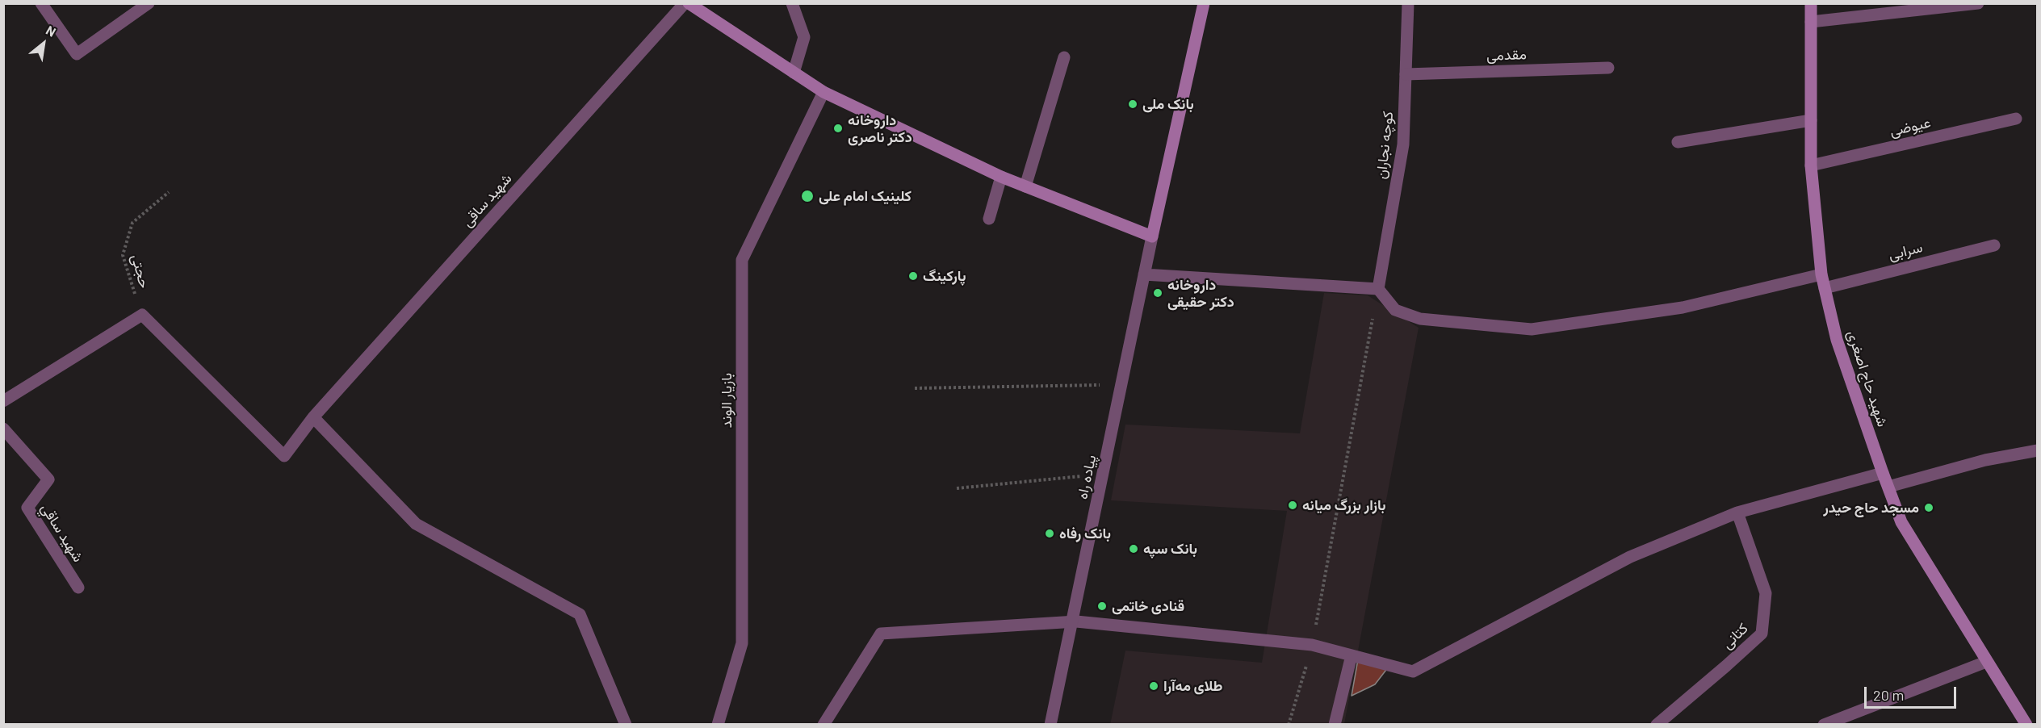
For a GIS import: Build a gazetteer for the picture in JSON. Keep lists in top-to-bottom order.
{
  "streets": {
    "main road": ["شهید حاج اصغری"],
    "street": [
      "مقدمی",
      "عیوضی",
      "کوچه نجاران",
      "شهید ساقی",
      "سرابی",
      "بازیار الوند",
      "پیاده راه",
      "شهيد ساقي",
      "کتانی"
    ],
    "path": ["حجتی"]
  },
  "crossings": [
    ["مقدمی", "کوچه نجاران"],
    ["عیوضی", "شهید حاج اصغری"],
    ["شهید ساقی", "حجتی"],
    ["سرابی", "شهید حاج اصغری"]
  ],
  "places": [
    "بانک ملی",
    "داروخانه دکتر ناصری",
    "کلینیک امام علی",
    "پارکینگ",
    "داروخانه دکتر حقیقی",
    "بازار بزرگ میانه",
    "مسجد حاج حیدر",
    "بانک رفاه",
    "بانک سپه",
    "قنادی خاتمی",
    "طلای مه‌آرا"
  ],
  "scale_bar": "20 m",
  "north": "top right"
}
